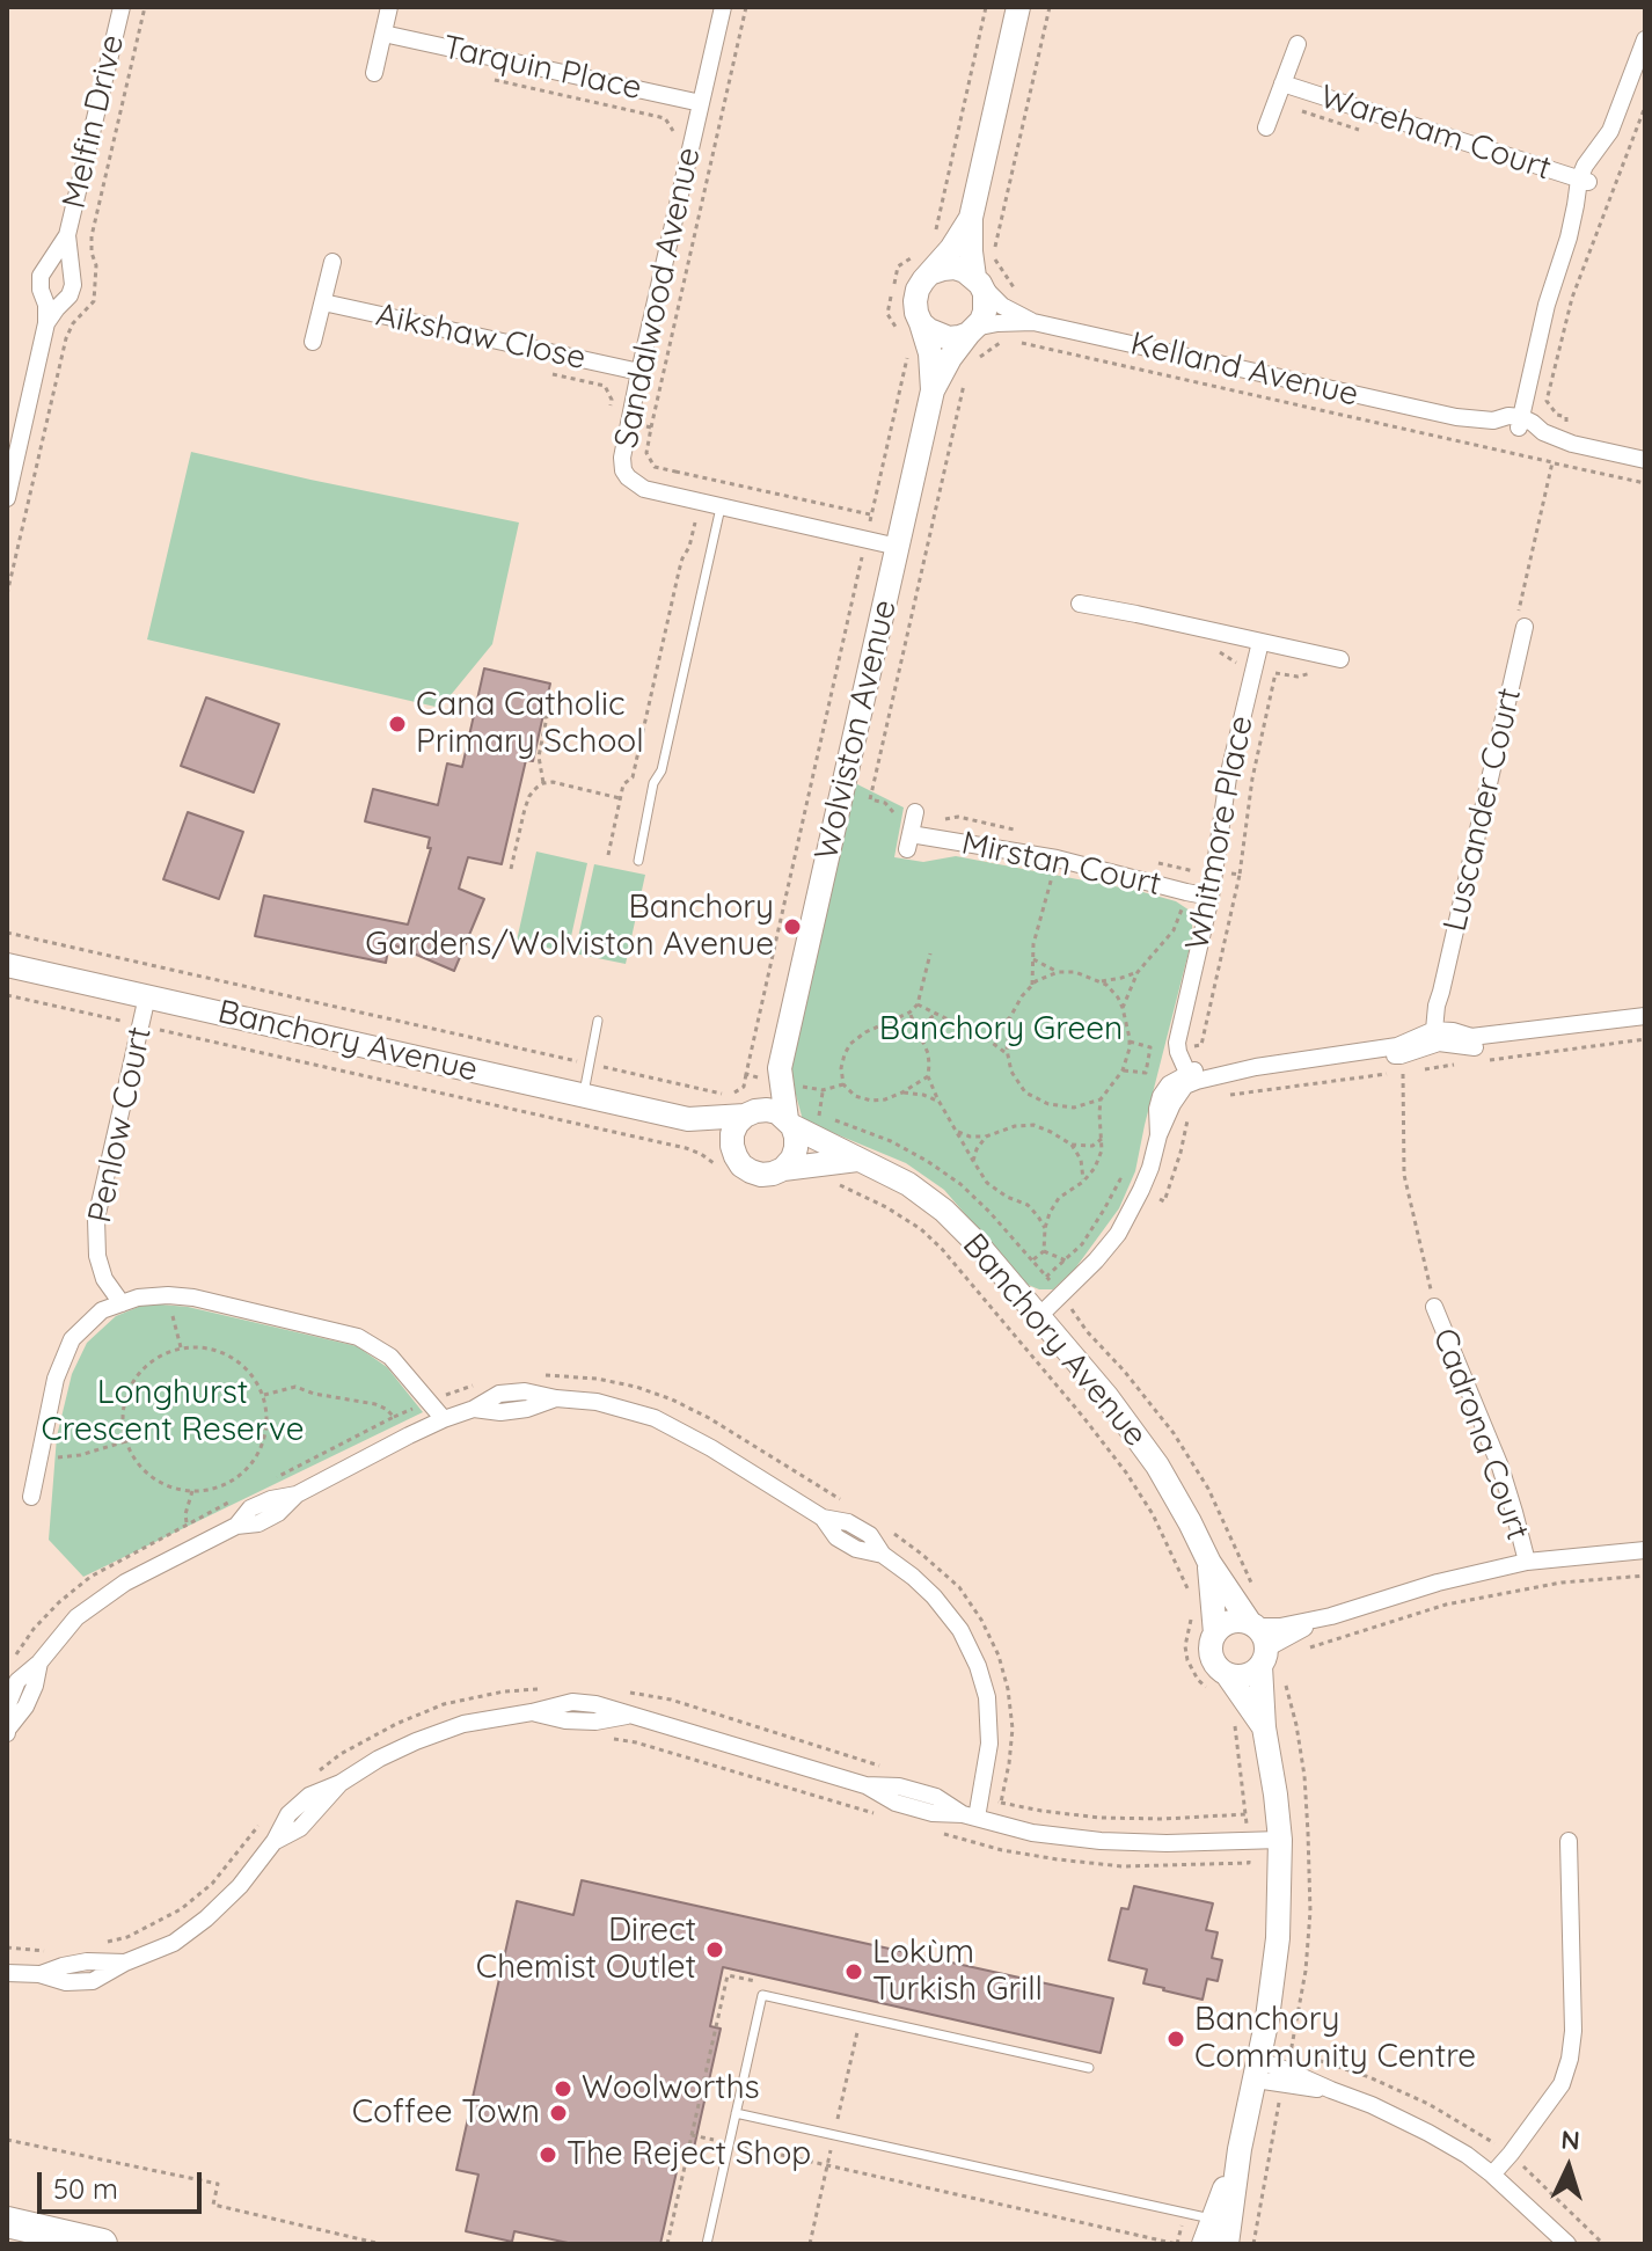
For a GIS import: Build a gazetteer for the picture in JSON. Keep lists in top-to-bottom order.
{
  "streets": {
    "street": [
      "Tarquin Place",
      "Melfin Drive",
      "Wareham Court",
      "Sandalwood Avenue",
      "Aikshaw Close",
      "Kelland Avenue",
      "Wolviston Avenue",
      "Luscander Court",
      "Whitmore Place",
      "Mirstan Court",
      "Banchory Avenue",
      "Penlow Court",
      "Cadrona Court"
    ]
  },
  "crossings": [
    ["Tarquin Place", "Sandalwood Avenue"],
    ["Sandalwood Avenue", "Aikshaw Close"],
    ["Sandalwood Avenue", "Wolviston Avenue"],
    ["Kelland Avenue", "Wolviston Avenue"],
    ["Wolviston Avenue", "Banchory Avenue"],
    ["Whitmore Place", "Mirstan Court"],
    ["Banchory Avenue", "Penlow Court"]
  ],
  "parks": ["Banchory Green", "Longhurst Crescent Reserve"],
  "places": [
    "Cana Catholic Primary School",
    "Banchory Gardens/Wolviston Avenue",
    "Direct Chemist Outlet",
    "Lokùm Turkish Grill",
    "Banchory Community Centre",
    "Woolworths",
    "Coffee Town",
    "The Reject Shop"
  ],
  "scale_bar": "50 m",
  "north": "top"
}
